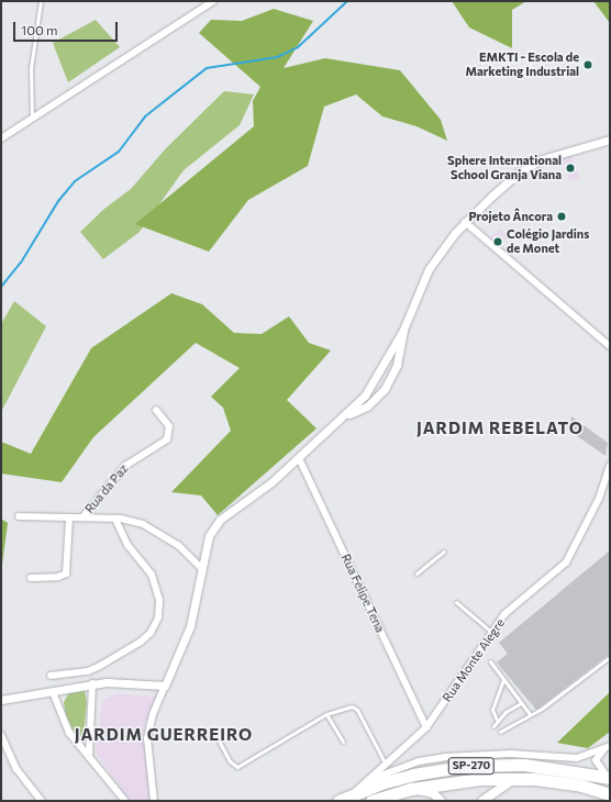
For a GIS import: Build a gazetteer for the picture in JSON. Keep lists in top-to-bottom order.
{
  "streets": {
    "highway": ["SP-270"],
    "street": ["Rua da Paz", "Rua Felipe Tena", "Rua Monte Alegre"]
  },
  "crossings": [
    ["Rua Felipe Tena", "Rua Monte Alegre"],
    ["Rua Monte Alegre", "SP-270"]
  ],
  "districts": ["JARDIM REBELATO", "JARDIM GUERREIRO"],
  "places": [
    "EMKTI - Escola de Marketing Industrial",
    "Sphere International School Granja Viana",
    "Projeto Âncora",
    "Colégio Jardins de Monet"
  ],
  "scale_bar": "100 m"
}
